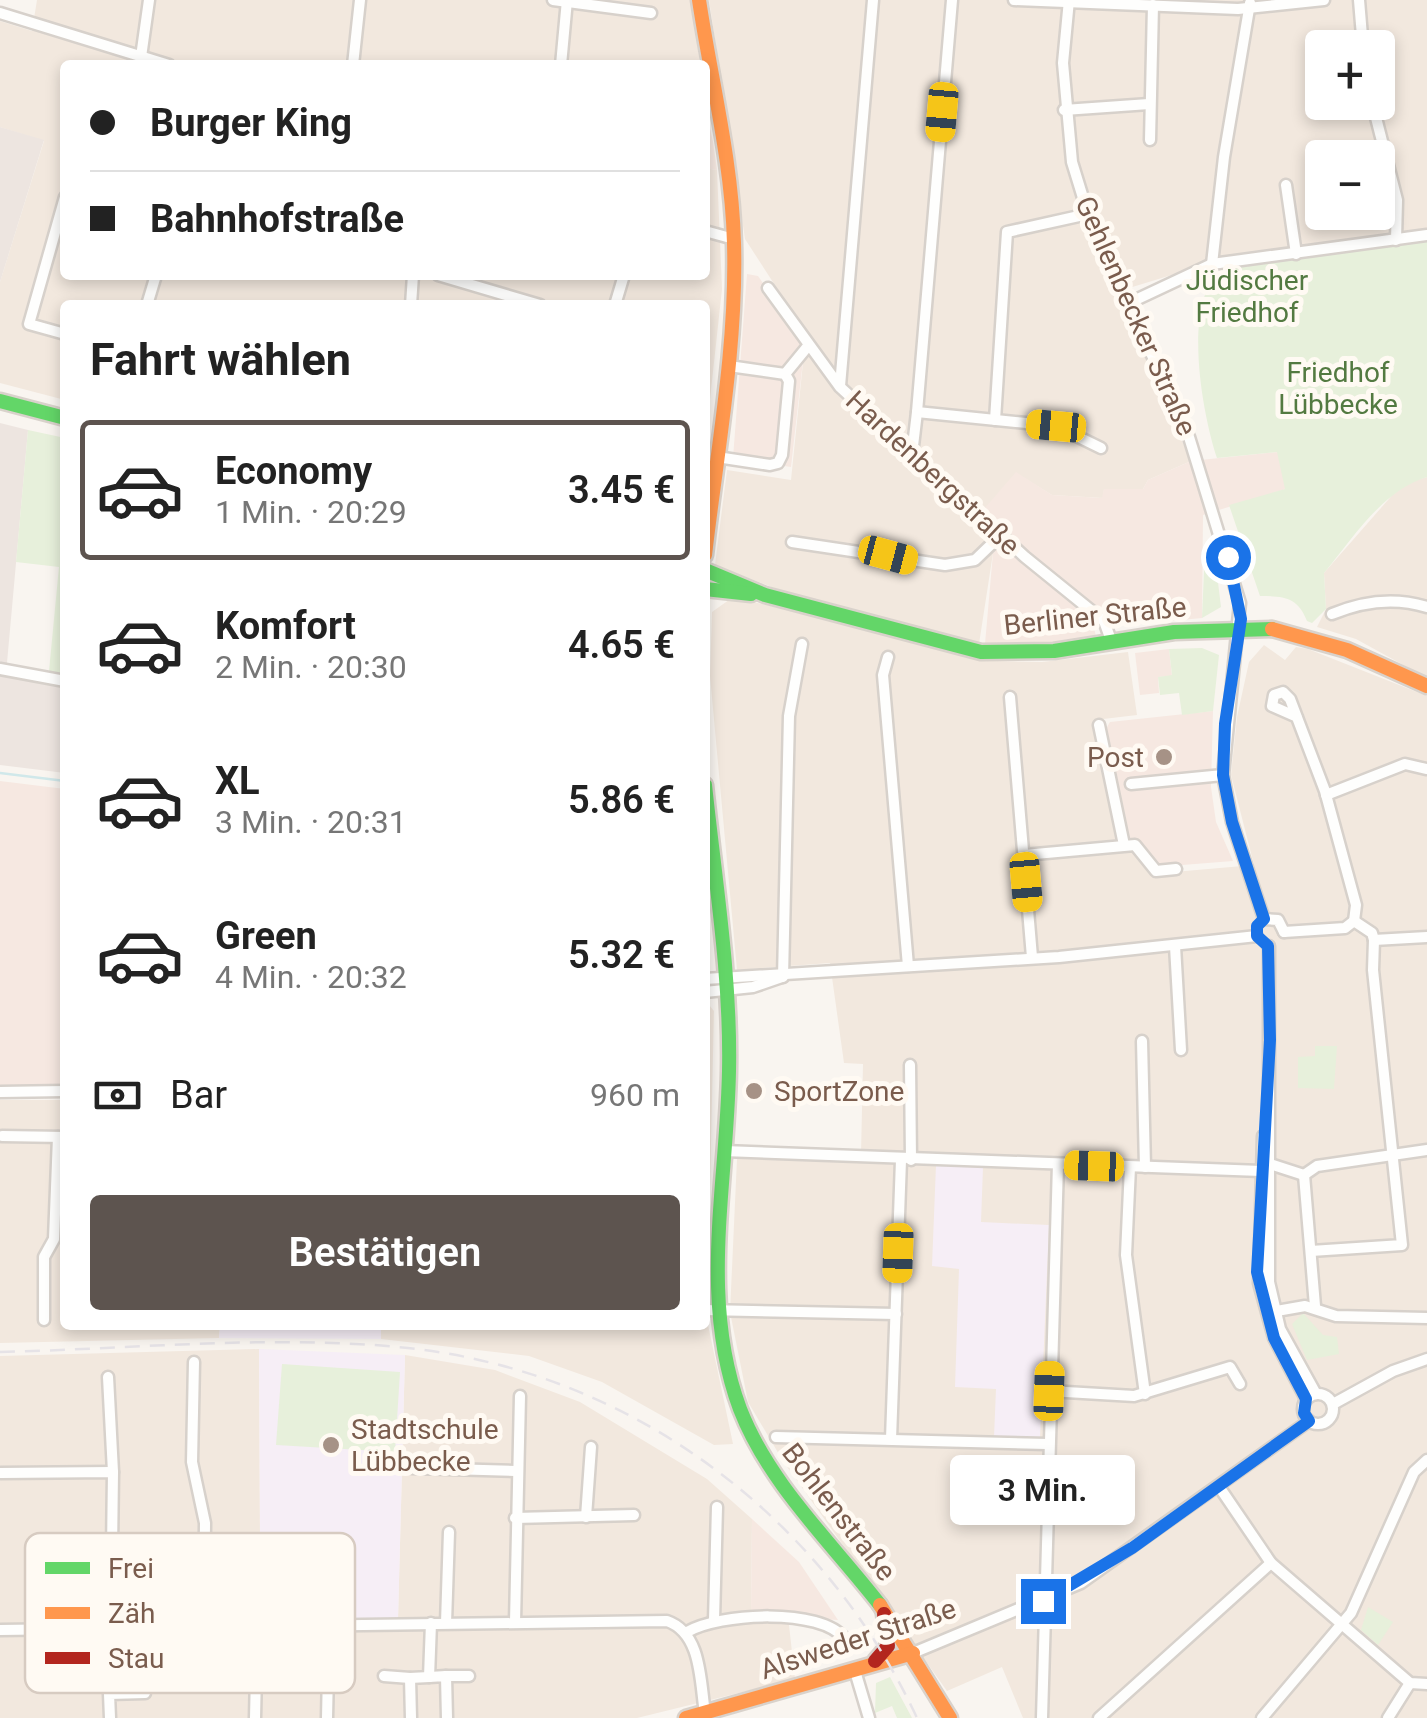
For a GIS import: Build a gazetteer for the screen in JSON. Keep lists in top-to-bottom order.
{
  "streets": {
    "main road": ["Berliner Straße", "Bohlenstraße", "Alsweder Straße"],
    "street": ["Gehlenbecker Straße", "Hardenbergstraße"]
  },
  "crossings": [
    ["Gehlenbecker Straße", "Berliner Straße"],
    ["Hardenbergstraße", "Berliner Straße"],
    ["Bohlenstraße", "Alsweder Straße"]
  ],
  "parks": ["Jüdischer Friedhof", "Friedhof Lübbecke"],
  "places": ["Post", "SportZone", "Stadtschule Lübbecke"],
  "legend": ["Frei", "Zäh", "Stau"],
  "page": {
    "map_buttons": ["+", "−"],
    "banner": ["Burger King", "Bahnhofstraße"],
    "heading": "Fahrt wählen",
    "list": [
      {
        "name": "Economy",
        "note": "1 Min. · 20:29",
        "value": "3.45 €"
      },
      {
        "name": "Komfort",
        "note": "2 Min. · 20:30",
        "value": "4.65 €"
      },
      {
        "name": "XL",
        "note": "3 Min. · 20:31",
        "value": "5.86 €"
      },
      {
        "name": "Green",
        "note": "4 Min. · 20:32",
        "value": "5.32 €"
      }
    ],
    "pay": ["Bar", "960 m"],
    "buttons": "Bestätigen",
    "bubble": "3 Min."
  }
}
